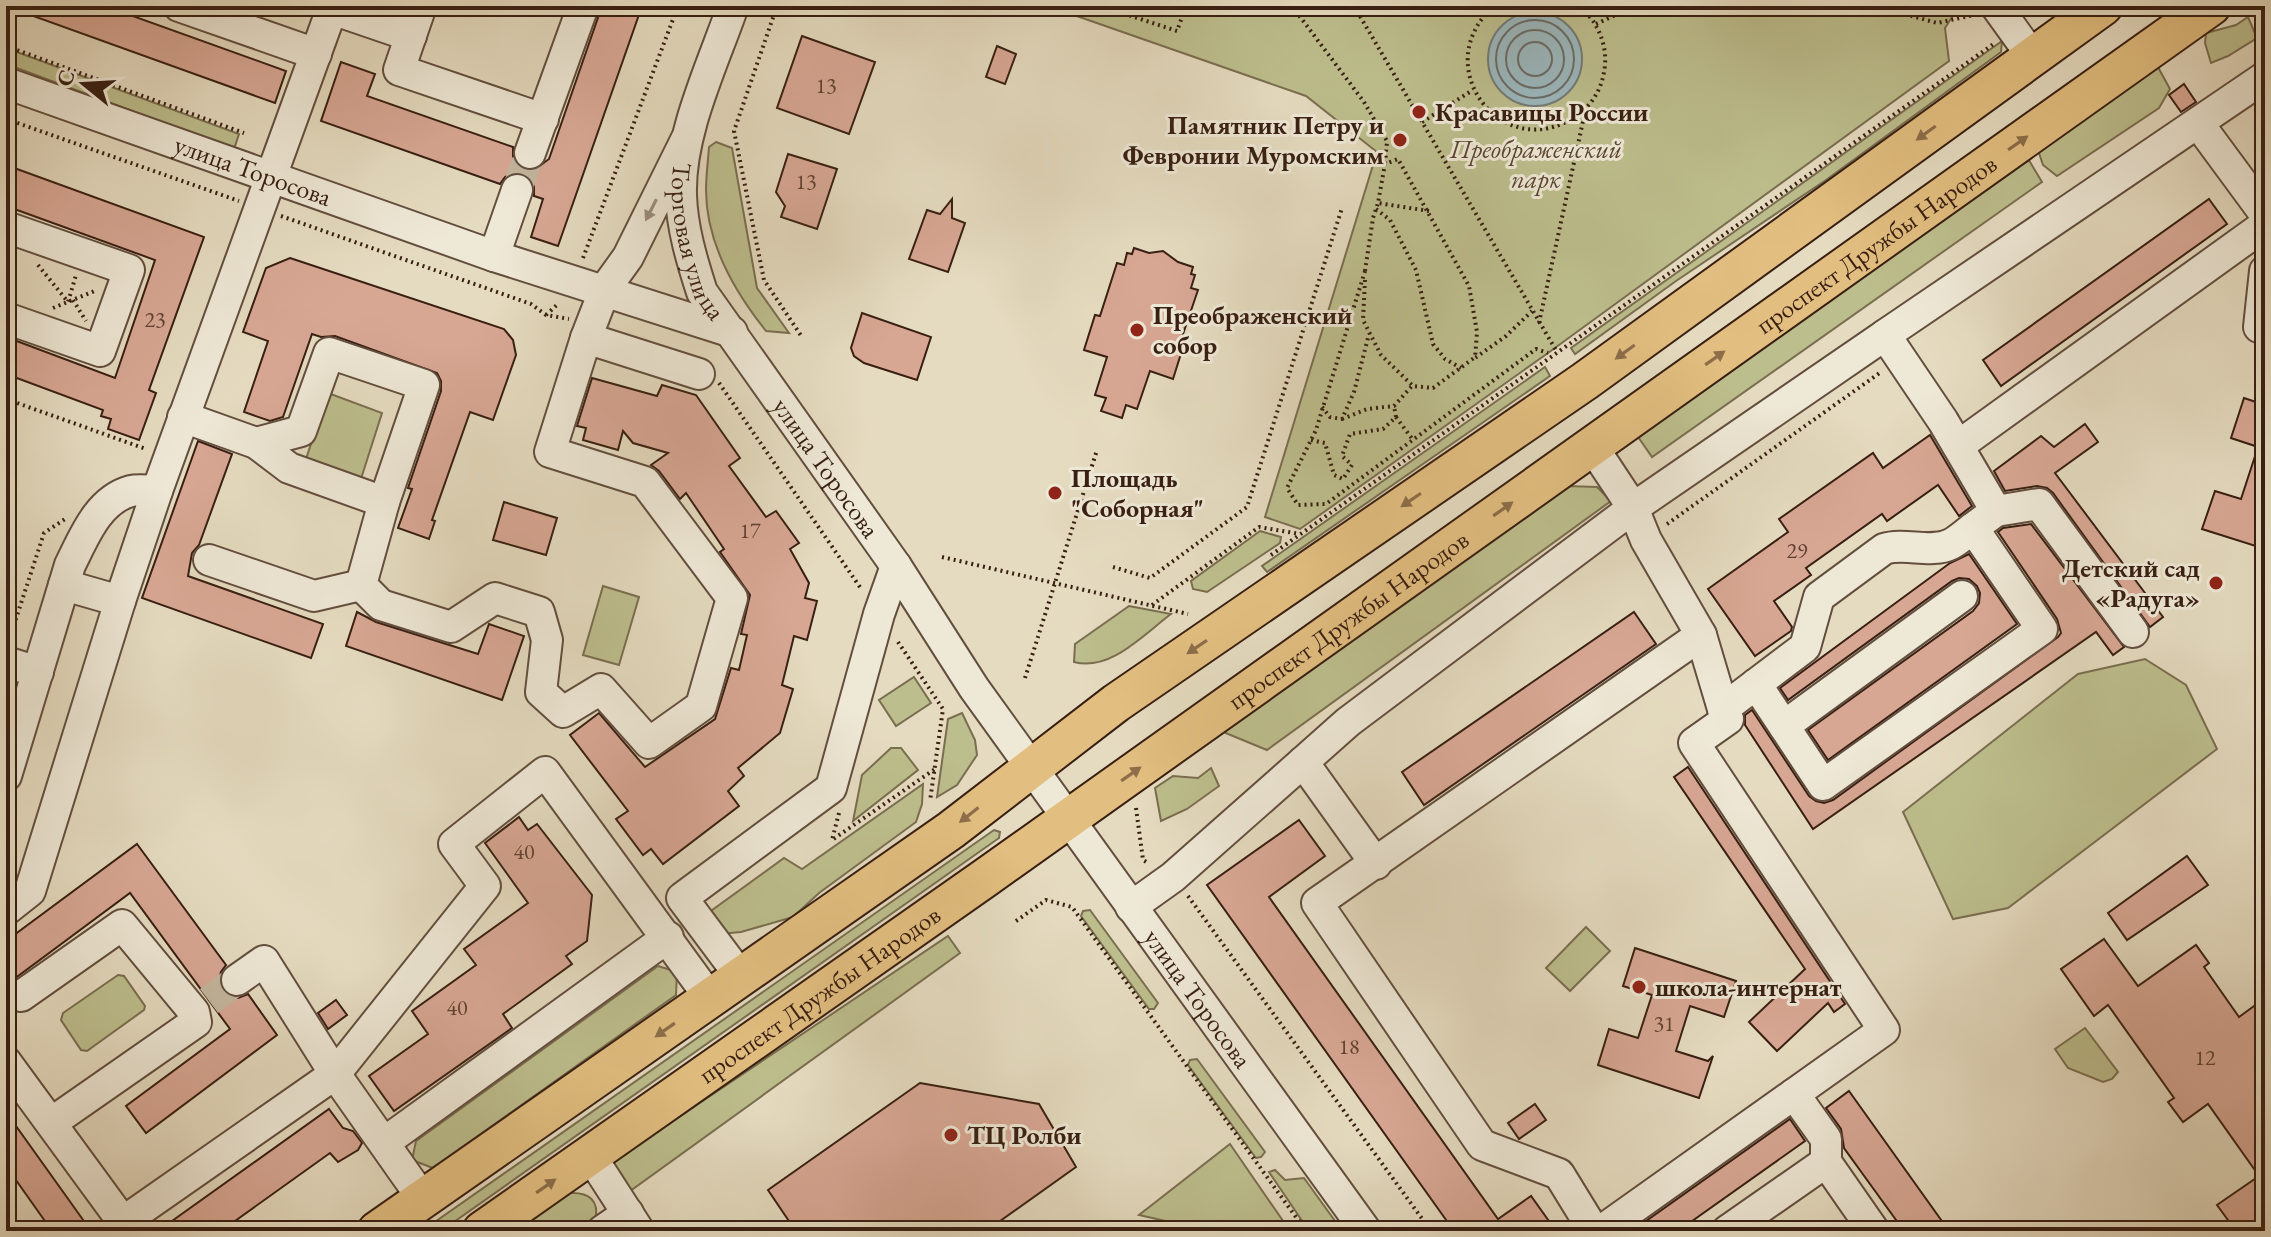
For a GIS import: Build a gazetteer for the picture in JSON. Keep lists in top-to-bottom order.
{
  "streets": {
    "main road": ["проспект Дружбы Народов"],
    "street": ["улица Торосова", "Торговая улица"]
  },
  "crossings": [
    ["улица Торосова", "Торговая улица"],
    ["улица Торосова", "проспект Дружбы Народов"]
  ],
  "parks": ["Преображенский парк"],
  "places": [
    "Красавицы России",
    "Памятник Петру и Февронии Муромским",
    "Преображенский собор",
    "Площадь \"Соборная\"",
    "Детский сад «Радуга»",
    "школа-интернат",
    "ТЦ Ролби"
  ],
  "house_numbers": [
    "13",
    "13",
    "23",
    "17",
    "29",
    "40",
    "40",
    "31",
    "18",
    "12"
  ],
  "north": "left"
}
